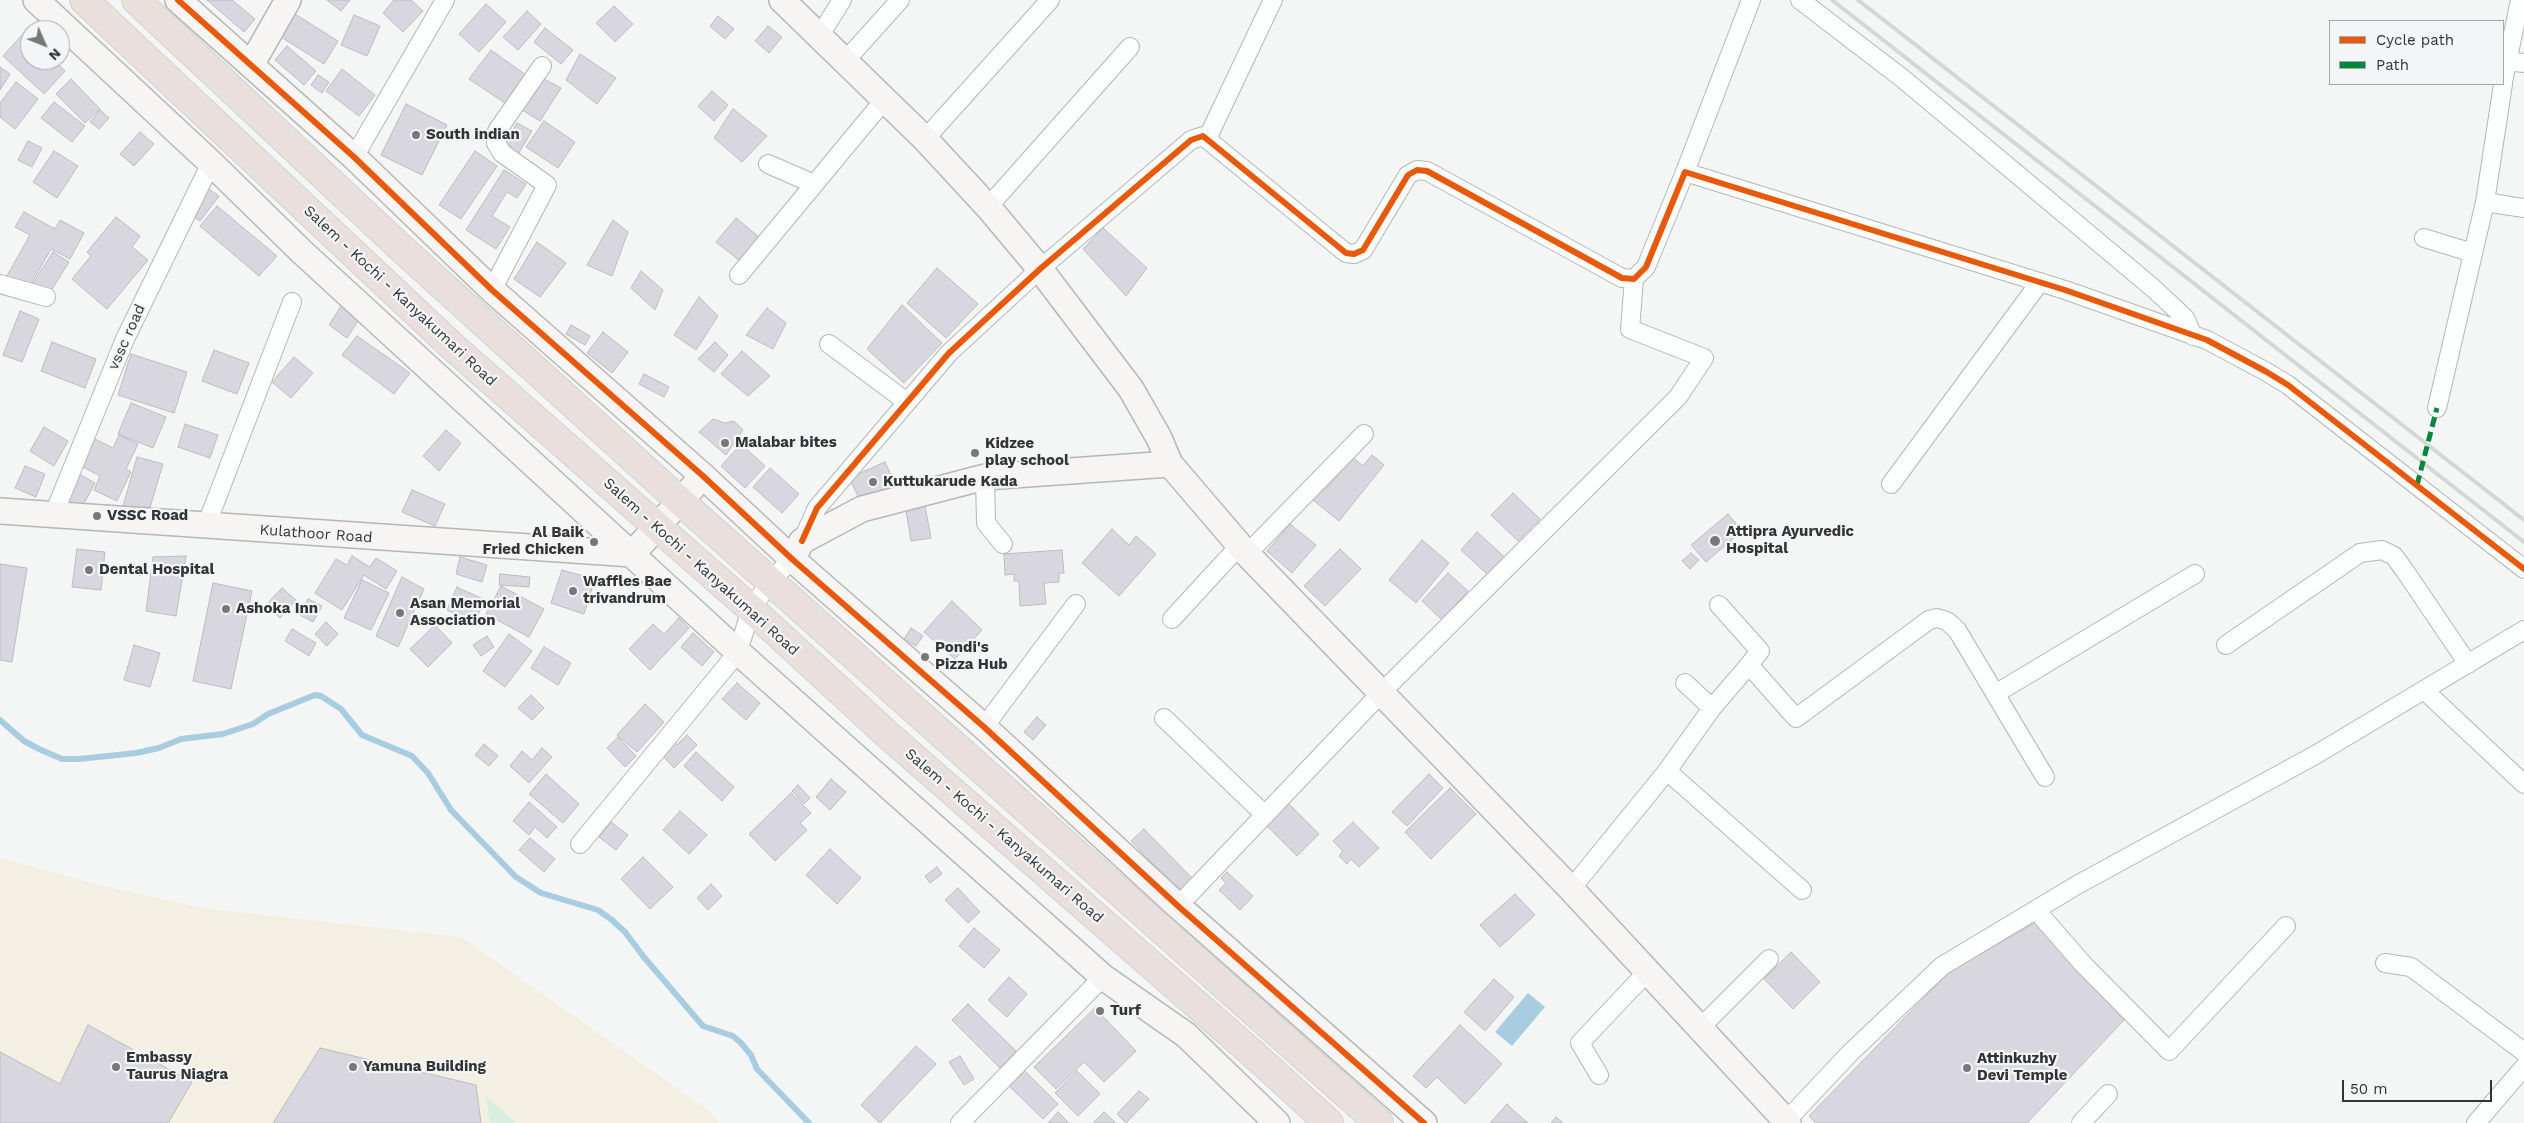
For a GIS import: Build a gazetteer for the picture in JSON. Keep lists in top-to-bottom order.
{
  "streets": {
    "highway": ["Salem - Kochi - Kanyakumari Road"],
    "street": ["vssc road", "Kulathoor Road"]
  },
  "crossings": [
    ["vssc road", "Kulathoor Road"]
  ],
  "places": [
    "South indian",
    "Malabar bites",
    "Kidzee play school",
    "Kuttukarude Kada",
    "VSSC Road",
    "Attipra Ayurvedic Hospital",
    "Al Baik Fried Chicken",
    "Dental Hospital",
    "Waffles Bae trivandrum",
    "Ashoka Inn",
    "Asan Memorial Association",
    "Pondi's Pizza Hub",
    "Turf",
    "Embassy Taurus Niagra",
    "Yamuna Building",
    "Attinkuzhy Devi Temple"
  ],
  "legend": ["Cycle path", "Path"],
  "scale_bar": "50 m",
  "north": "bottom right"
}
